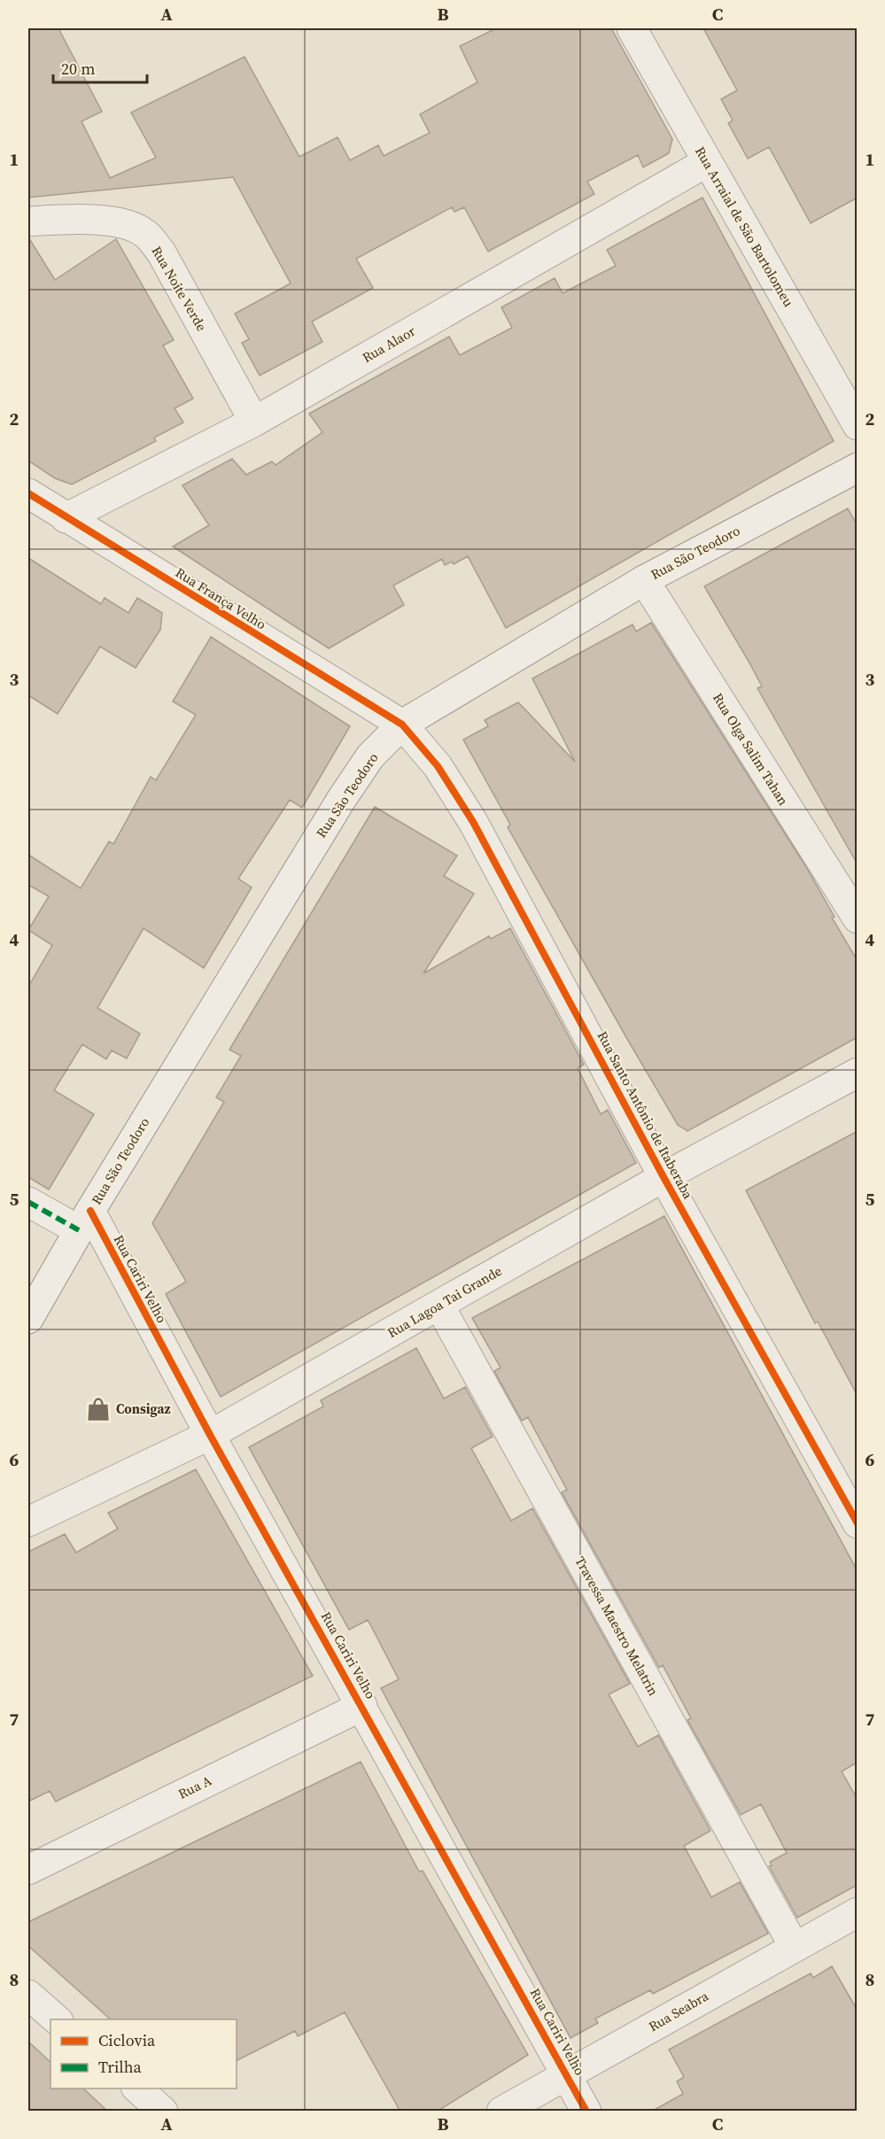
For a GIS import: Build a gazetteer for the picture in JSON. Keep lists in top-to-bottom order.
{
  "streets": {
    "street": [
      "Rua Arraial de São Bartolomeu",
      "Rua Noite Verde",
      "Rua Alaor",
      "Rua São Teodoro",
      "Rua França Velho",
      "Rua Olga Salim Tahan",
      "Rua Santo Antônio de Itaberaba",
      "Rua Cariri Velho",
      "Rua Lagoa Tai Grande",
      "Travessa Maestro Melatrin",
      "Rua A",
      "Rua Seabra"
    ]
  },
  "crossings": [
    ["Rua Arraial de São Bartolomeu", "Rua Alaor"],
    ["Rua Noite Verde", "Rua Alaor"],
    ["Rua Alaor", "Rua França Velho"],
    ["Rua São Teodoro", "Rua França Velho"],
    ["Rua São Teodoro", "Rua Olga Salim Tahan"],
    ["Rua São Teodoro", "Rua Santo Antônio de Itaberaba"],
    ["Rua São Teodoro", "Rua Cariri Velho"],
    ["Rua França Velho", "Rua Santo Antônio de Itaberaba"],
    ["Rua Santo Antônio de Itaberaba", "Rua Lagoa Tai Grande"],
    ["Rua Cariri Velho", "Rua Lagoa Tai Grande"],
    ["Rua Cariri Velho", "Rua A"],
    ["Rua Cariri Velho", "Rua Seabra"],
    ["Rua Lagoa Tai Grande", "Travessa Maestro Melatrin"],
    ["Travessa Maestro Melatrin", "Rua Seabra"]
  ],
  "places": {
    "shop": ["Consigaz"]
  },
  "legend": ["Ciclovia", "Trilha"],
  "scale_bar": "20 m",
  "grid": {
    "columns": ["A", "B", "C"],
    "rows": [
      "1",
      "2",
      "3",
      "4",
      "5",
      "6",
      "7",
      "8"
    ]
  }
}
